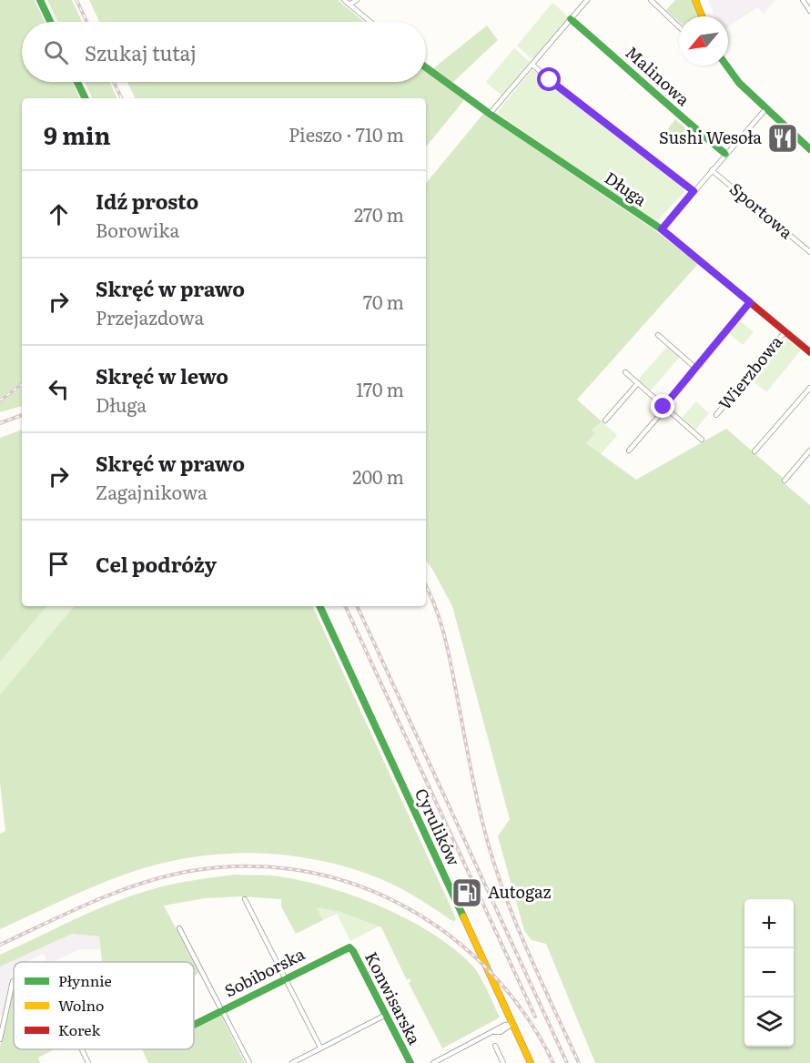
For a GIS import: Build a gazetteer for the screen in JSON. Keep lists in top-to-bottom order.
{
  "streets": {
    "street": [
      "Malinowa",
      "Długa",
      "Sportowa",
      "Wierzbowa",
      "Cyrulików",
      "Sobiborska",
      "Konwisarska"
    ]
  },
  "crossings": [
    ["Długa", "Wierzbowa"],
    ["Sobiborska", "Konwisarska"]
  ],
  "places": {
    "restaurant": ["Sushi Wesoła"],
    "fuel station": ["Autogaz"]
  },
  "legend": ["Płynnie", "Wolno", "Korek"],
  "north": "bottom left",
  "page": {
    "search": "Szukaj tutaj",
    "heading": ["9 min", "Pieszo · 710 m"],
    "list": [
      ["Idź prosto", "Borowika", "270 m"],
      ["Skręć w prawo", "Przejazdowa", "70 m"],
      ["Skręć w lewo", "Długa", "170 m"],
      ["Skręć w prawo", "Zagajnikowa", "200 m"],
      "Cel podróży"
    ],
    "map_buttons": ["+", "−"]
  }
}
